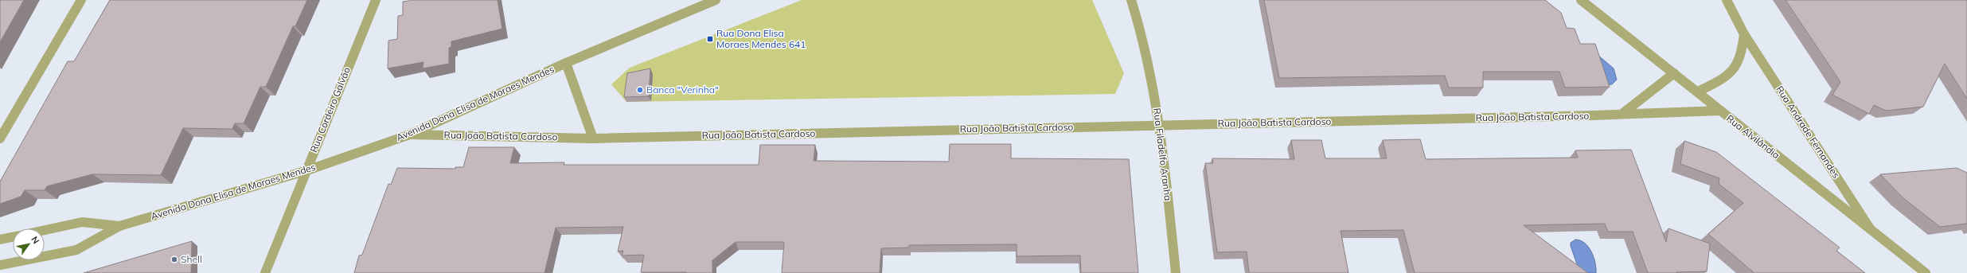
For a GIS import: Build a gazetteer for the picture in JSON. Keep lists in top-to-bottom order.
{
  "streets": {
    "street": [
      "Avenida Dona Elisa de Moraes Mendes",
      "Rua Cordeiro Galvão",
      "Rua João Batista Cardoso",
      "Rua Andrade Fernandes",
      "Rua Alvilândia",
      "Rua Filadelfo Aranha"
    ]
  },
  "crossings": [
    ["Avenida Dona Elisa de Moraes Mendes", "Rua Cordeiro Galvão"],
    ["Avenida Dona Elisa de Moraes Mendes", "Rua João Batista Cardoso"],
    ["Rua João Batista Cardoso", "Rua Alvilândia"],
    ["Rua João Batista Cardoso", "Rua Filadelfo Aranha"],
    ["Rua Andrade Fernandes", "Rua Alvilândia"]
  ],
  "places": {
    "transit": ["Rua Dona Elisa Moraes Mendes 641"],
    "other": ["Banca \"Verinha\"", "Shell"]
  },
  "north": "top right"
}
